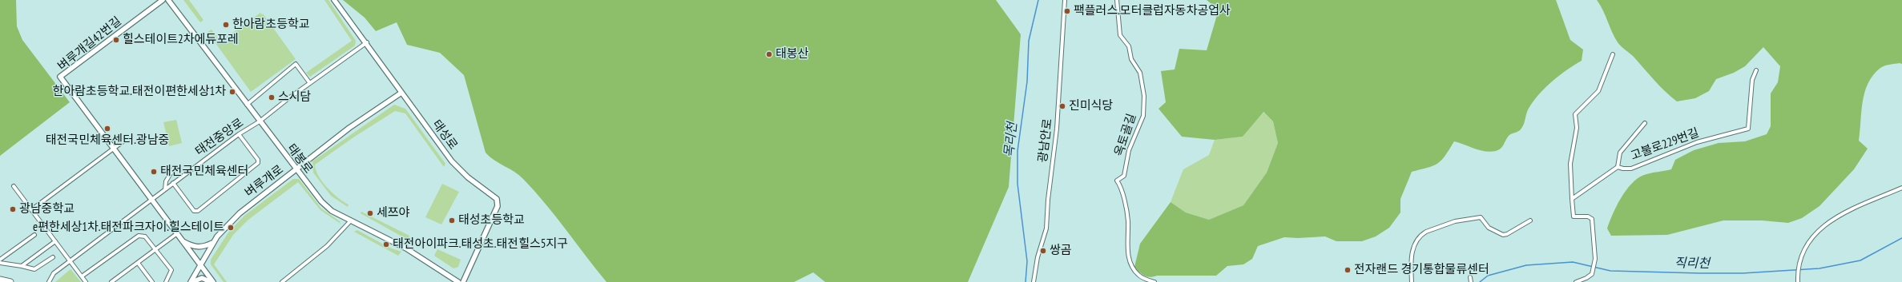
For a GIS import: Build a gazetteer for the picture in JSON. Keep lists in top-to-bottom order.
{
  "streets": {
    "street": [
      "벼루개길42번길",
      "태성로",
      "옥토골길",
      "태전중앙로",
      "광남안로",
      "고불로229번길",
      "태봉로",
      "벼루개로"
    ]
  },
  "crossings": [
    ["벼루개길42번길", "태전중앙로"],
    ["벼루개길42번길", "벼루개로"],
    ["태성로", "태전중앙로"],
    ["태성로", "벼루개로"],
    ["태전중앙로", "태봉로"],
    ["태봉로", "벼루개로"]
  ],
  "water": ["목리천", "직리천"],
  "places": [
    "팩플러스.모터클럽자동차공업사",
    "한아람초등학교",
    "힐스테이트2차에듀포레",
    "태봉산",
    "한아람초등학교.태전이편한세상1차",
    "스시담",
    "진미식당",
    "태전국민체육센터.광남중",
    "태전국민체육센터",
    "광남중학교",
    "세쯔야",
    "태성초등학교",
    "e편한세상1차.태전파크자이.힐스테이트",
    "태전아이파크.태성초.태전힐스5지구",
    "쌍곰",
    "전자랜드 경기통합물류센터"
  ]
}
